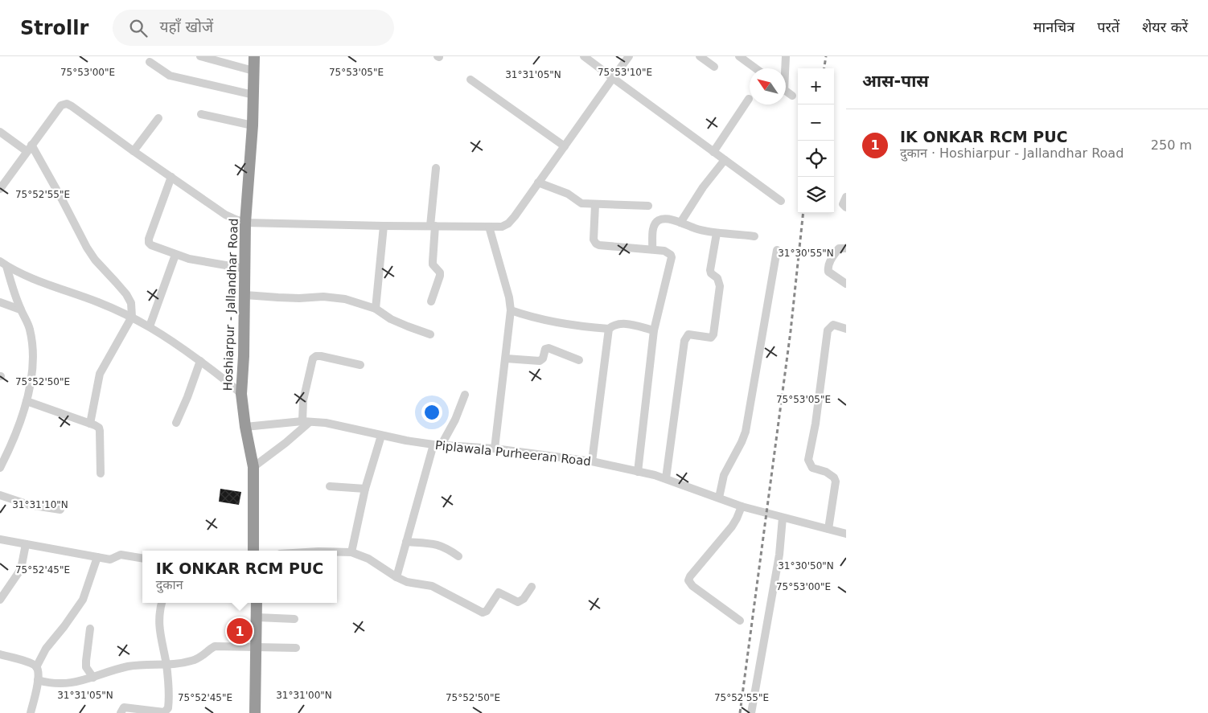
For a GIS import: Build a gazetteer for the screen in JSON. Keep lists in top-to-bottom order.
{
  "streets": {
    "highway": ["Hoshiarpur - Jallandhar Road"],
    "street": ["Piplawala Purheeran Road"]
  },
  "crossings": [
    ["Hoshiarpur - Jallandhar Road", "Piplawala Purheeran Road"]
  ],
  "north": "top left",
  "page": {
    "header": "Strollr",
    "search": "यहाँ खोजें",
    "nav": ["मानचित्र", "परतें", "शेयर करें"],
    "heading": "आस-पास",
    "map_buttons": ["+", "−"],
    "list": [
      {
        "mark": "1",
        "name": "IK ONKAR RCM PUC",
        "note": "दुकान · Hoshiarpur - Jallandhar Road",
        "value": "250 m"
      }
    ],
    "popup": ["IK ONKAR RCM PUC", "दुकान"],
    "pins": "1"
  },
  "coordinates": [
    "75°53'10\"E",
    "75°53'05\"E",
    "75°53'00\"E",
    "31°31'05\"N",
    "75°52'55\"E",
    "31°30'55\"N",
    "75°52'50\"E",
    "31°31'10\"N",
    "31°30'50\"N",
    "75°52'45\"E",
    "31°31'00\"N"
  ]
}
